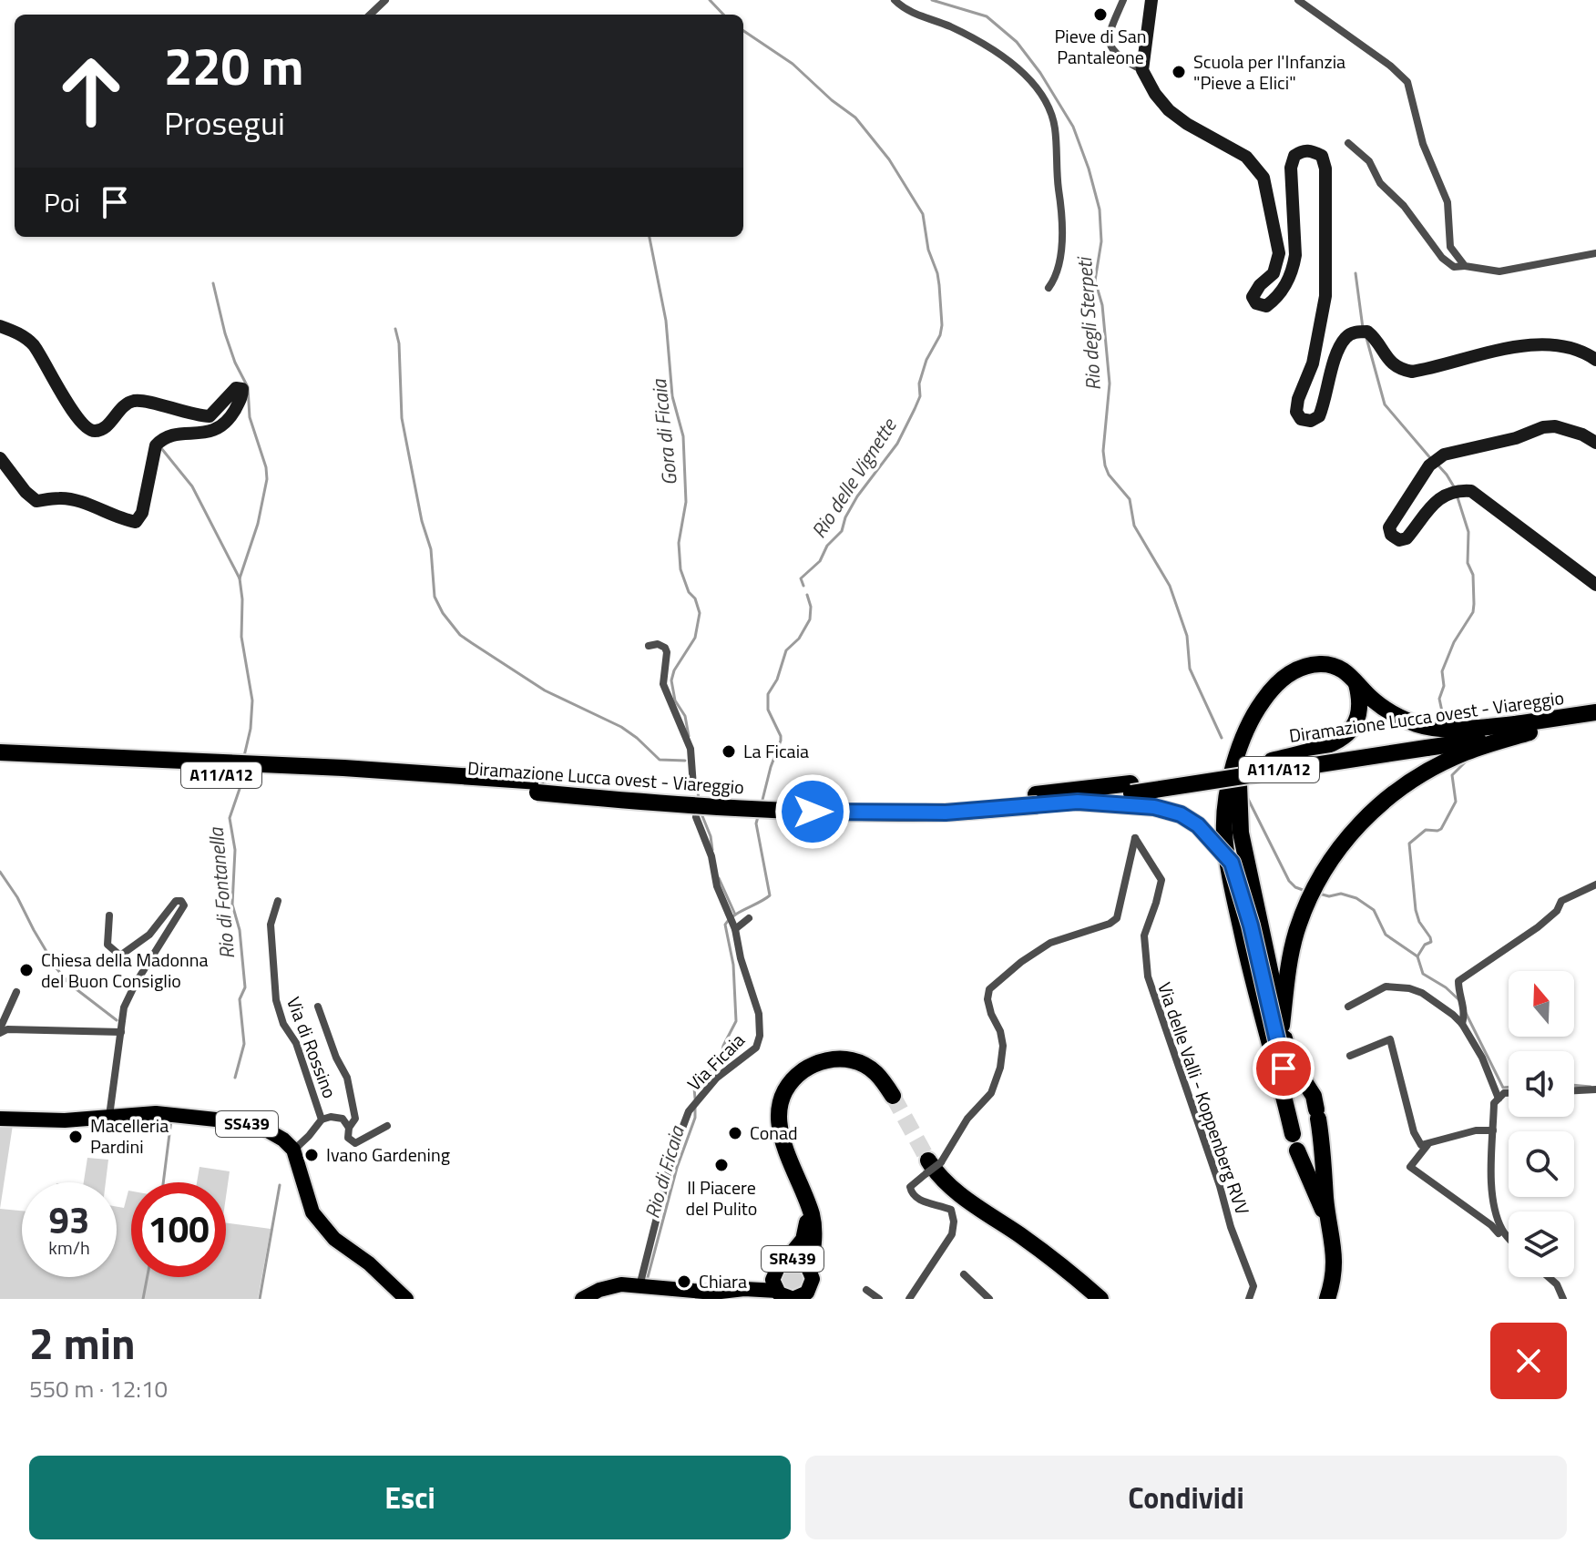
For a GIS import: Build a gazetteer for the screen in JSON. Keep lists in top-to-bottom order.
{
  "streets": {
    "highway": ["Diramazione Lucca ovest - Viareggio", "A11/A12"],
    "main road": ["SS439", "SR439"],
    "street": ["Via di Rossino", "Via Ficaia", "Via delle Valli - Koppenberg RVV"]
  },
  "crossings": [
    ["Via di Rossino", "SS439"]
  ],
  "water": [
    "Rio degli Sterpeti",
    "Gora di Ficaia",
    "Rio delle Vignette",
    "Rio di Fontanella",
    "Rio di Ficaia"
  ],
  "places": [
    "Pieve di San Pantaleone",
    "Scuola per l'Infanzia \"Pieve a Elici\"",
    "La Ficaia",
    "Chiesa della Madonna del Buon Consiglio",
    "Conad",
    "Macelleria Pardini",
    "Ivano Gardening",
    "Il Piacere del Pulito",
    "Chiara"
  ],
  "north": "top",
  "page": {
    "turn": ["220 m", "Prosegui"],
    "then": "Poi",
    "speed": "93 km/h",
    "limit": "100",
    "heading": ["2 min", "550 m · 12:10"],
    "buttons": ["Esci", "Condividi"]
  }
}
